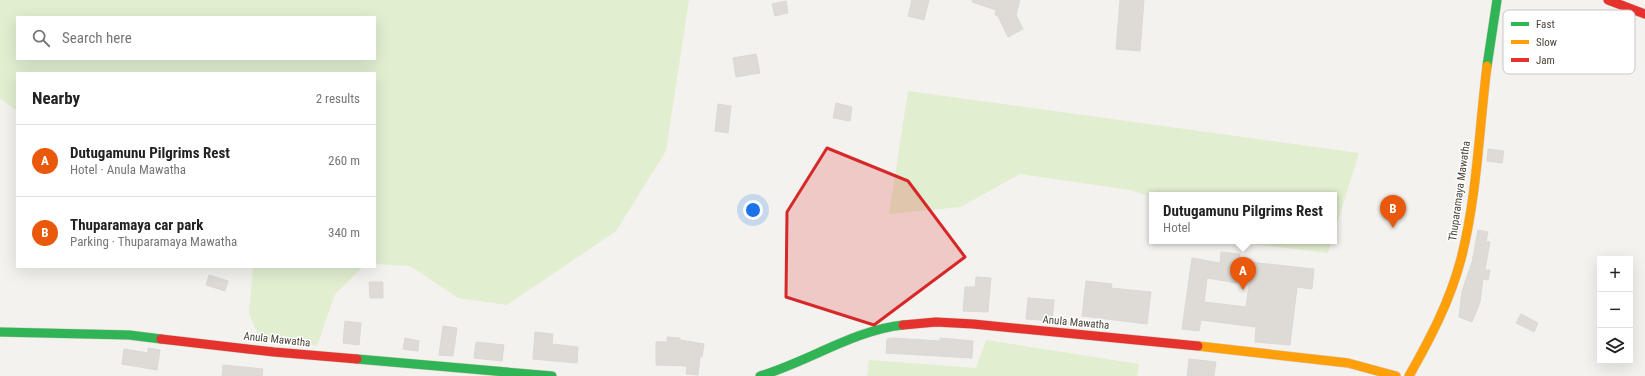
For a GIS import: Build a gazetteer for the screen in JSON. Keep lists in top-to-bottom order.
{
  "streets": {
    "main road": ["Thuparamaya Mawatha", "Anula Mawatha"]
  },
  "legend": ["Fast", "Slow", "Jam"],
  "page": {
    "search": "Search here",
    "heading": ["Nearby", "2 results"],
    "list": [
      {
        "mark": "A",
        "name": "Dutugamunu Pilgrims Rest",
        "note": "Hotel · Anula Mawatha",
        "value": "260 m"
      },
      {
        "mark": "B",
        "name": "Thuparamaya car park",
        "note": "Parking · Thuparamaya Mawatha",
        "value": "340 m"
      }
    ],
    "popup": ["Dutugamunu Pilgrims Rest", "Hotel"],
    "pins": ["B", "A"],
    "map_buttons": ["+", "−"]
  }
}
